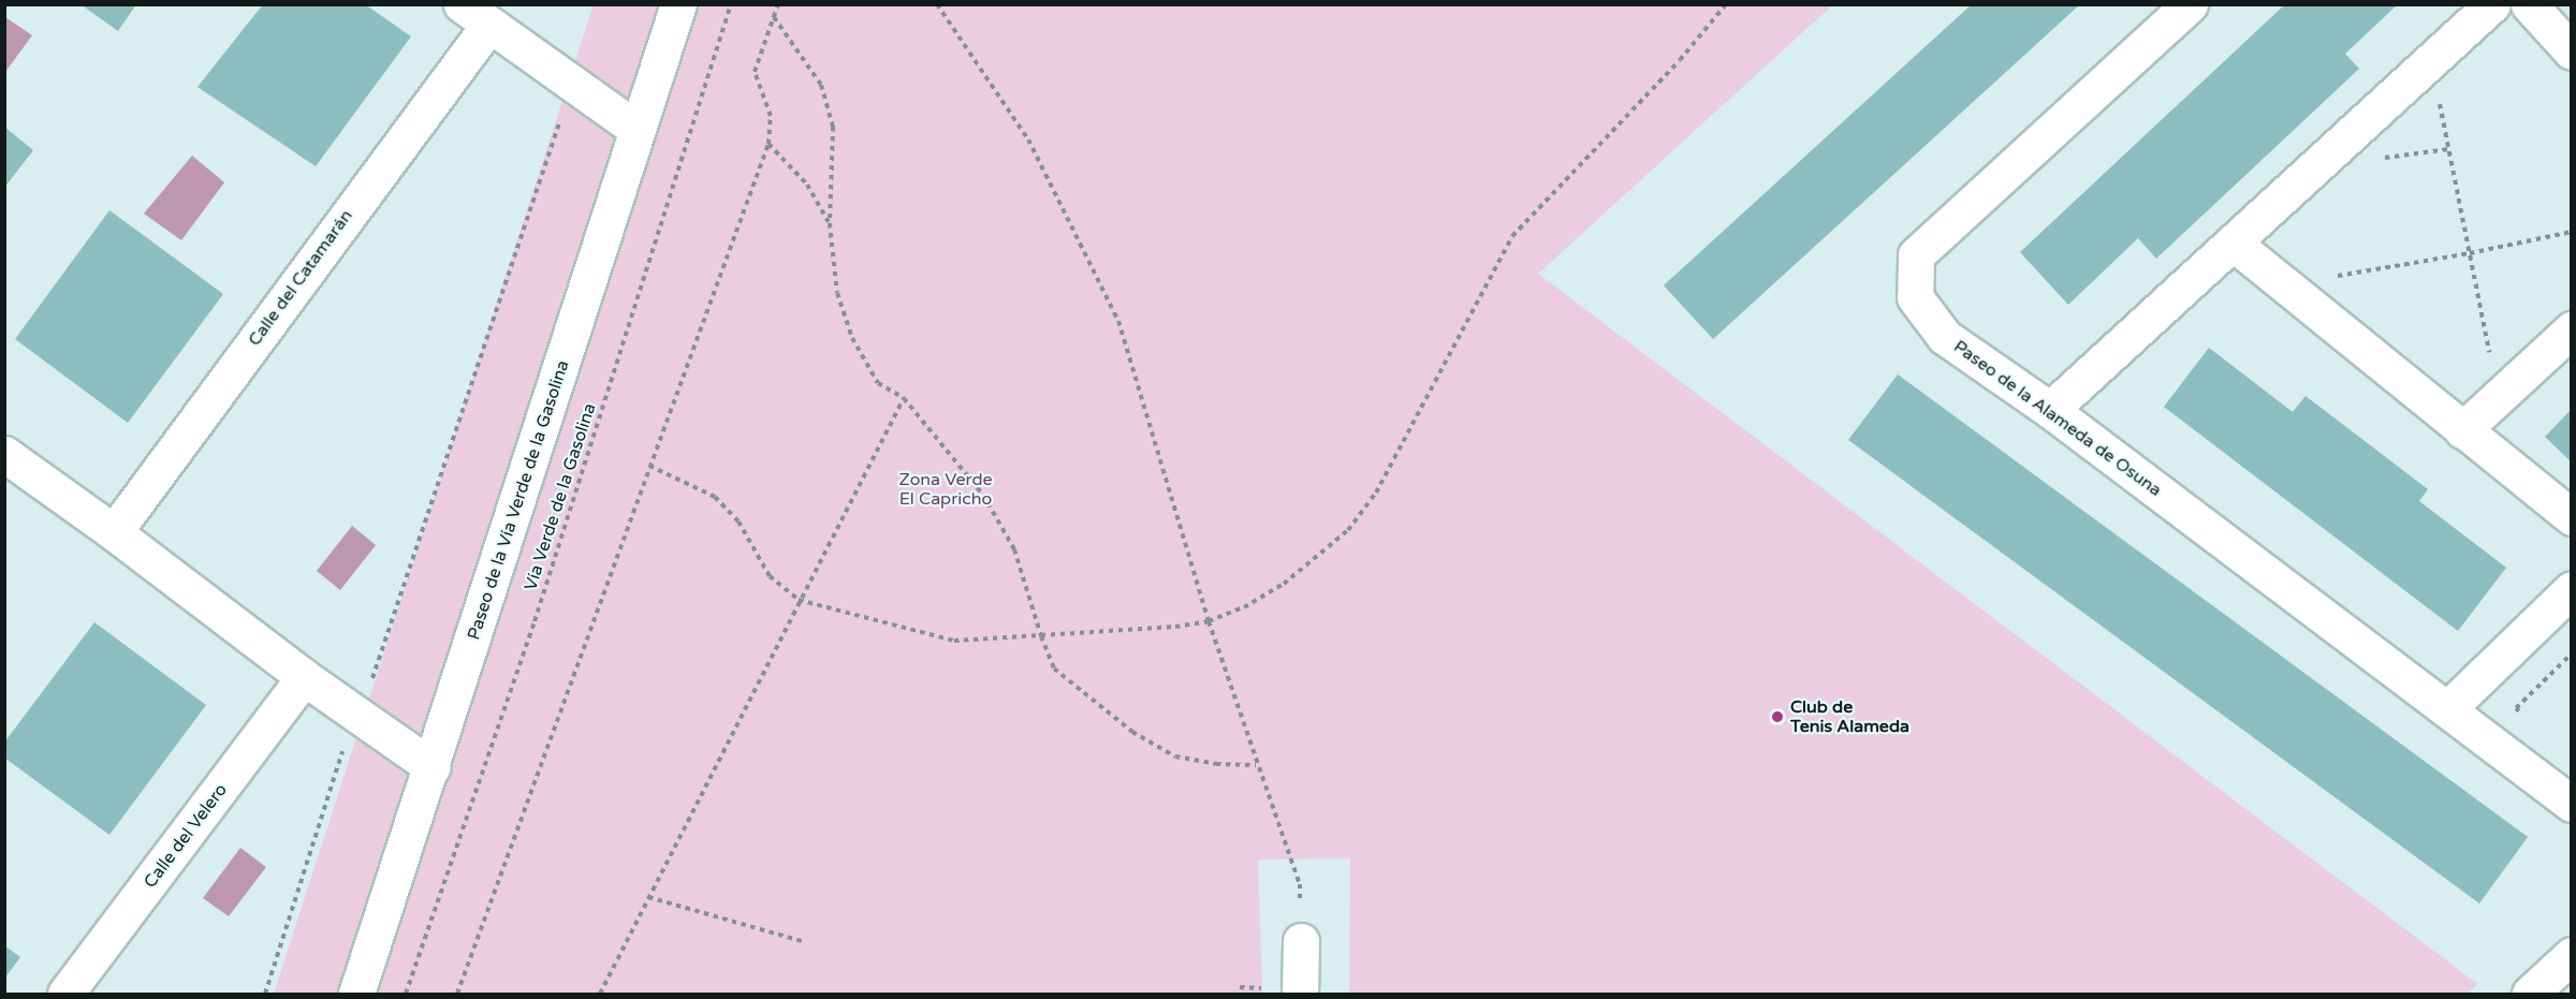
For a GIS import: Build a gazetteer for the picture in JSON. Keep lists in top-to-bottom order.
{
  "streets": {
    "street": [
      "Calle del Catamarán",
      "Paseo de la Alameda de Osuna",
      "Paseo de la Vía Verde de la Gasolina",
      "Calle del Velero"
    ],
    "path": ["Vía Verde de la Gasolina"]
  },
  "crossings": [
    ["Calle del Catamarán", "Paseo de la Vía Verde de la Gasolina"]
  ],
  "parks": ["Zona Verde El Capricho"],
  "places": ["Club de Tenis Alameda"]
}
